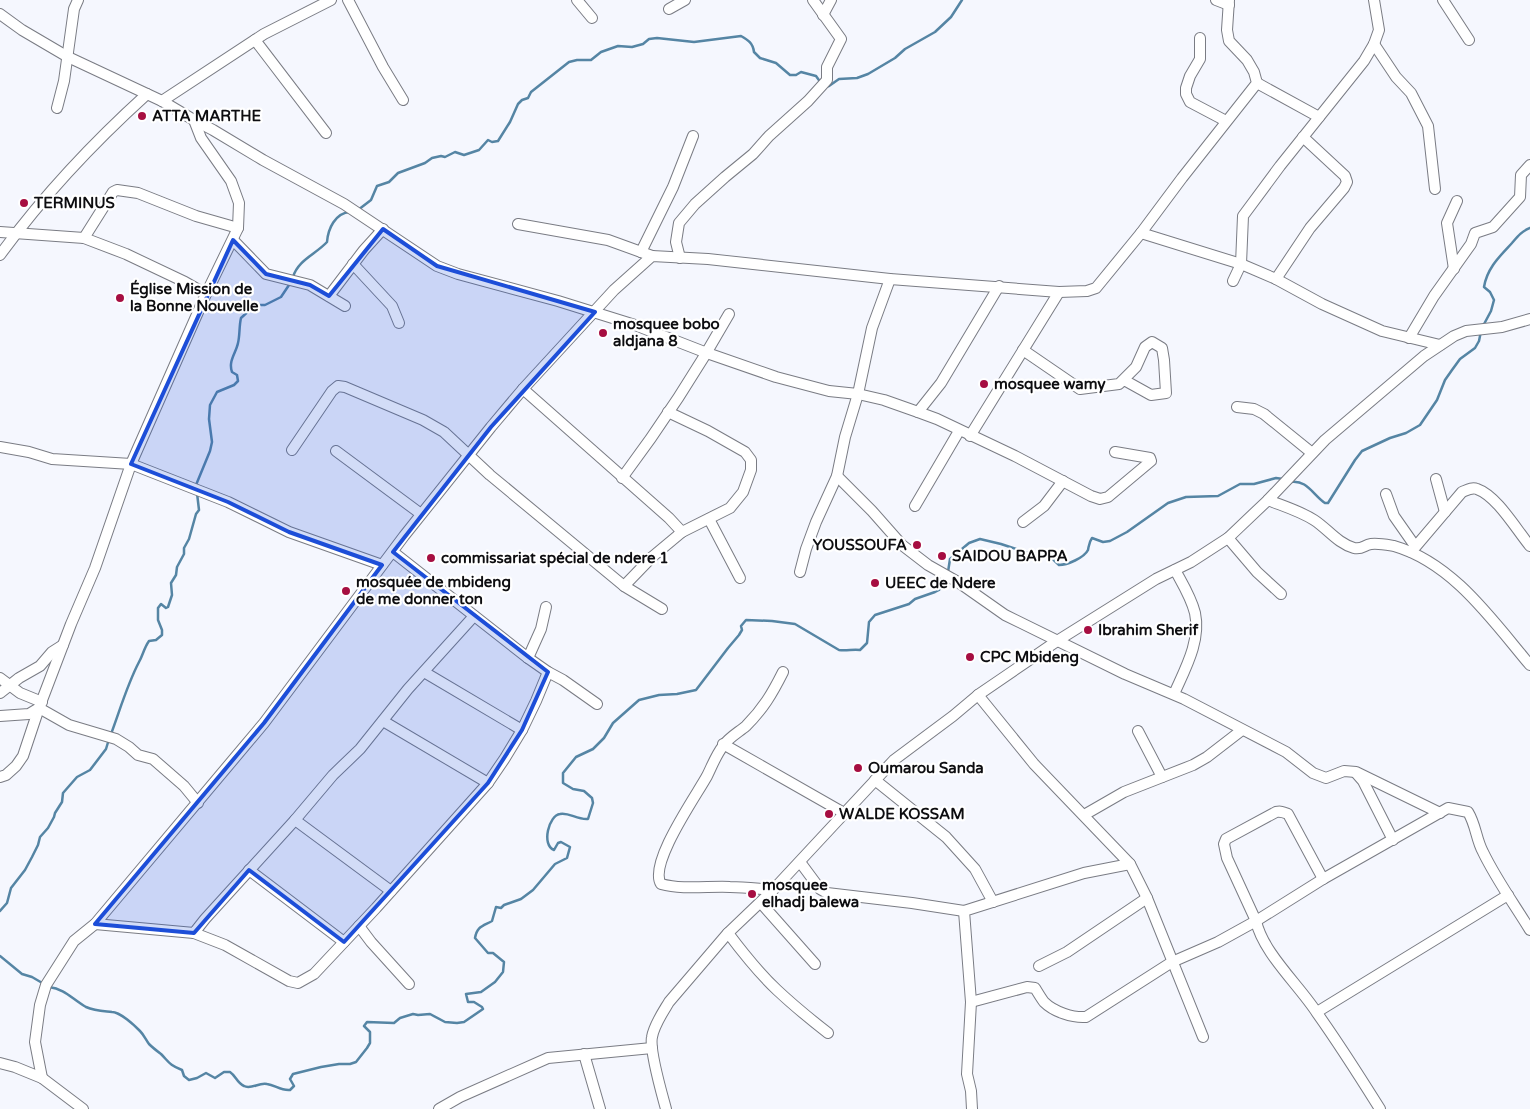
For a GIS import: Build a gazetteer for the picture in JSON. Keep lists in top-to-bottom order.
{
  "places": [
    "ATTA MARTHE",
    "TERMINUS",
    "Église Mission de la Bonne Nouvelle",
    "mosquee bobo aldjana 8",
    "mosquee wamy",
    "YOUSSOUFA",
    "SAIDOU BAPPA",
    "commissariat spécial de ndere 1",
    "UEEC de Ndere",
    "mosquée de mbideng de me donner ton",
    "Ibrahim Sherif",
    "CPC Mbideng",
    "Oumarou Sanda",
    "WALDE KOSSAM",
    "mosquee elhadj balewa"
  ]
}
